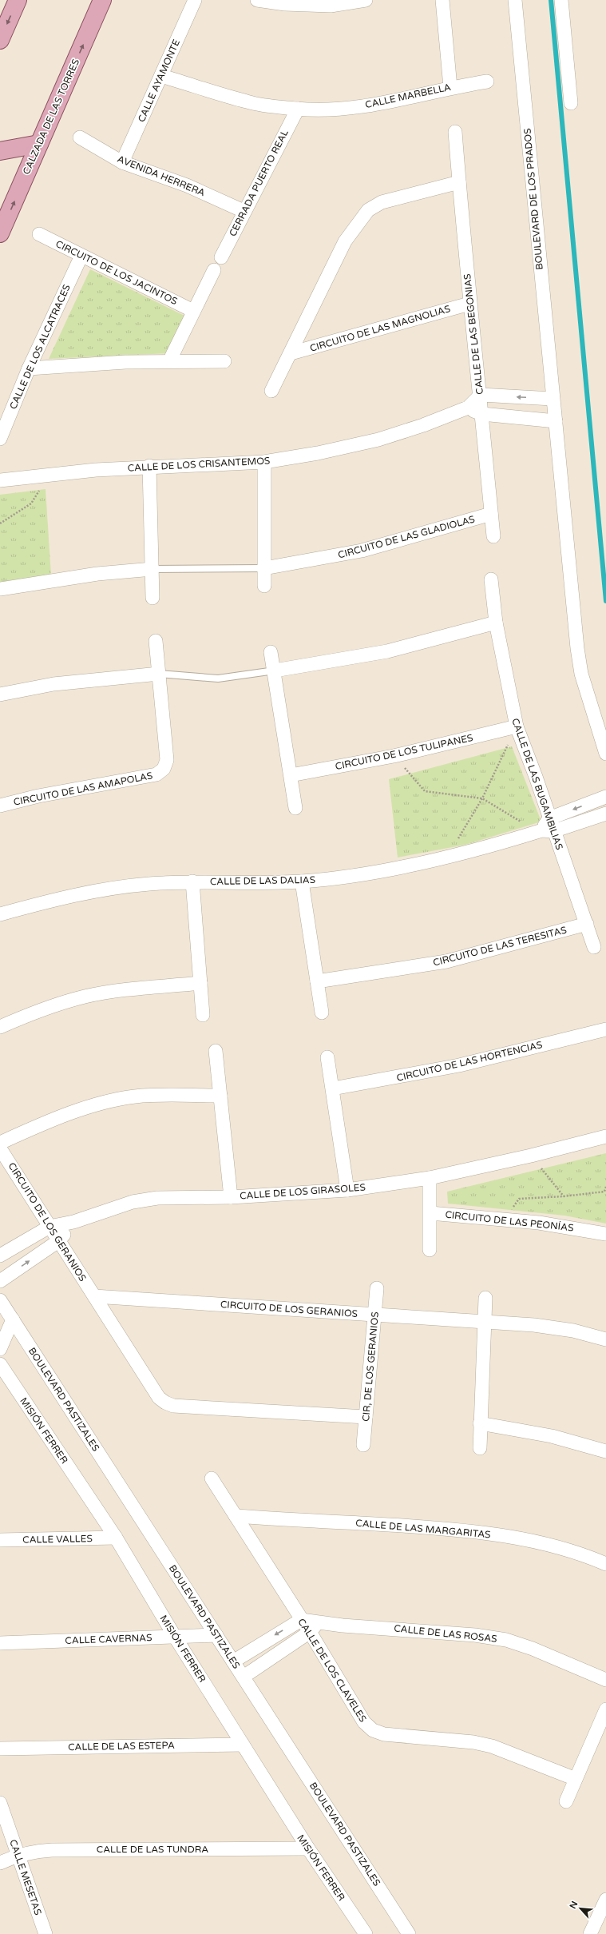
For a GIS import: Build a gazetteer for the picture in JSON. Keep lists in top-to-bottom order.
{
  "streets": {
    "main road": ["CALZADA DE LAS TORRES"],
    "street": [
      "CALLE AYAMONTE",
      "CALLE MARBELLA",
      "AVENIDA HERRERA",
      "CERRADA PUERTO REAL",
      "BOULEVARD DE LOS PRADOS",
      "CIRCUITO DE LOS JACINTOS",
      "CIRCUITO DE LAS MAGNOLIAS",
      "CALLE DE LAS BEGONIAS",
      "CALLE DE LOS ALCATRACES",
      "CALLE DE LOS CRISANTEMOS",
      "CIRCUITO DE LAS GLADIOLAS",
      "CIRCUITO DE LOS TULIPANES",
      "CALLE DE LAS BUGAMBILIAS",
      "CIRCUITO DE LAS AMAPOLAS",
      "CALLE DE LAS DALIAS",
      "CIRCUITO DE LAS TERESITAS",
      "CIRCUITO DE LAS HORTENCIAS",
      "CALLE DE LOS GIRASOLES",
      "CIRCUITO DE LAS PEONÍAS",
      "CIRCUITO DE LOS GERANIOS",
      "CIR, DE LOS GERANIOS",
      "BOULEVARD PASTIZALES",
      "MISIÓN FERRER",
      "CALLE DE LAS MARGARITAS",
      "CALLE VALLES",
      "CALLE DE LAS ROSAS",
      "CALLE CAVERNAS",
      "CALLE DE LOS CLAVELES",
      "CALLE DE LAS ESTEPA",
      "CALLE DE LAS TUNDRA",
      "CALLE MESETAS"
    ]
  },
  "crossings": [
    ["CALLE AYAMONTE", "CALLE MARBELLA"],
    ["CALLE AYAMONTE", "AVENIDA HERRERA"],
    ["CALLE MARBELLA", "CERRADA PUERTO REAL"],
    ["AVENIDA HERRERA", "CERRADA PUERTO REAL"],
    ["CIRCUITO DE LOS JACINTOS", "CALLE DE LOS ALCATRACES"],
    ["CIRCUITO DE LAS MAGNOLIAS", "CALLE DE LAS BEGONIAS"],
    ["CALLE DE LAS BEGONIAS", "CALLE DE LOS CRISANTEMOS"],
    ["CALLE DE LAS BEGONIAS", "CIRCUITO DE LAS GLADIOLAS"],
    ["CIRCUITO DE LOS TULIPANES", "CALLE DE LAS BUGAMBILIAS"],
    ["CALLE DE LAS BUGAMBILIAS", "CALLE DE LAS DALIAS"],
    ["CALLE DE LAS BUGAMBILIAS", "CIRCUITO DE LAS TERESITAS"],
    ["CALLE DE LOS GIRASOLES", "CIRCUITO DE LOS GERANIOS"],
    ["CIRCUITO DE LOS GERANIOS", "CIR, DE LOS GERANIOS"],
    ["BOULEVARD PASTIZALES", "CALLE CAVERNAS"],
    ["MISIÓN FERRER", "CALLE VALLES"],
    ["MISIÓN FERRER", "CALLE CAVERNAS"],
    ["MISIÓN FERRER", "CALLE DE LAS ESTEPA"],
    ["MISIÓN FERRER", "CALLE DE LAS TUNDRA"],
    ["CALLE DE LAS MARGARITAS", "CALLE DE LOS CLAVELES"],
    ["CALLE DE LAS ROSAS", "CALLE DE LOS CLAVELES"],
    ["CALLE DE LAS TUNDRA", "CALLE MESETAS"]
  ],
  "one_way": ["CALZADA DE LAS TORRES"],
  "north": "top left"
}
